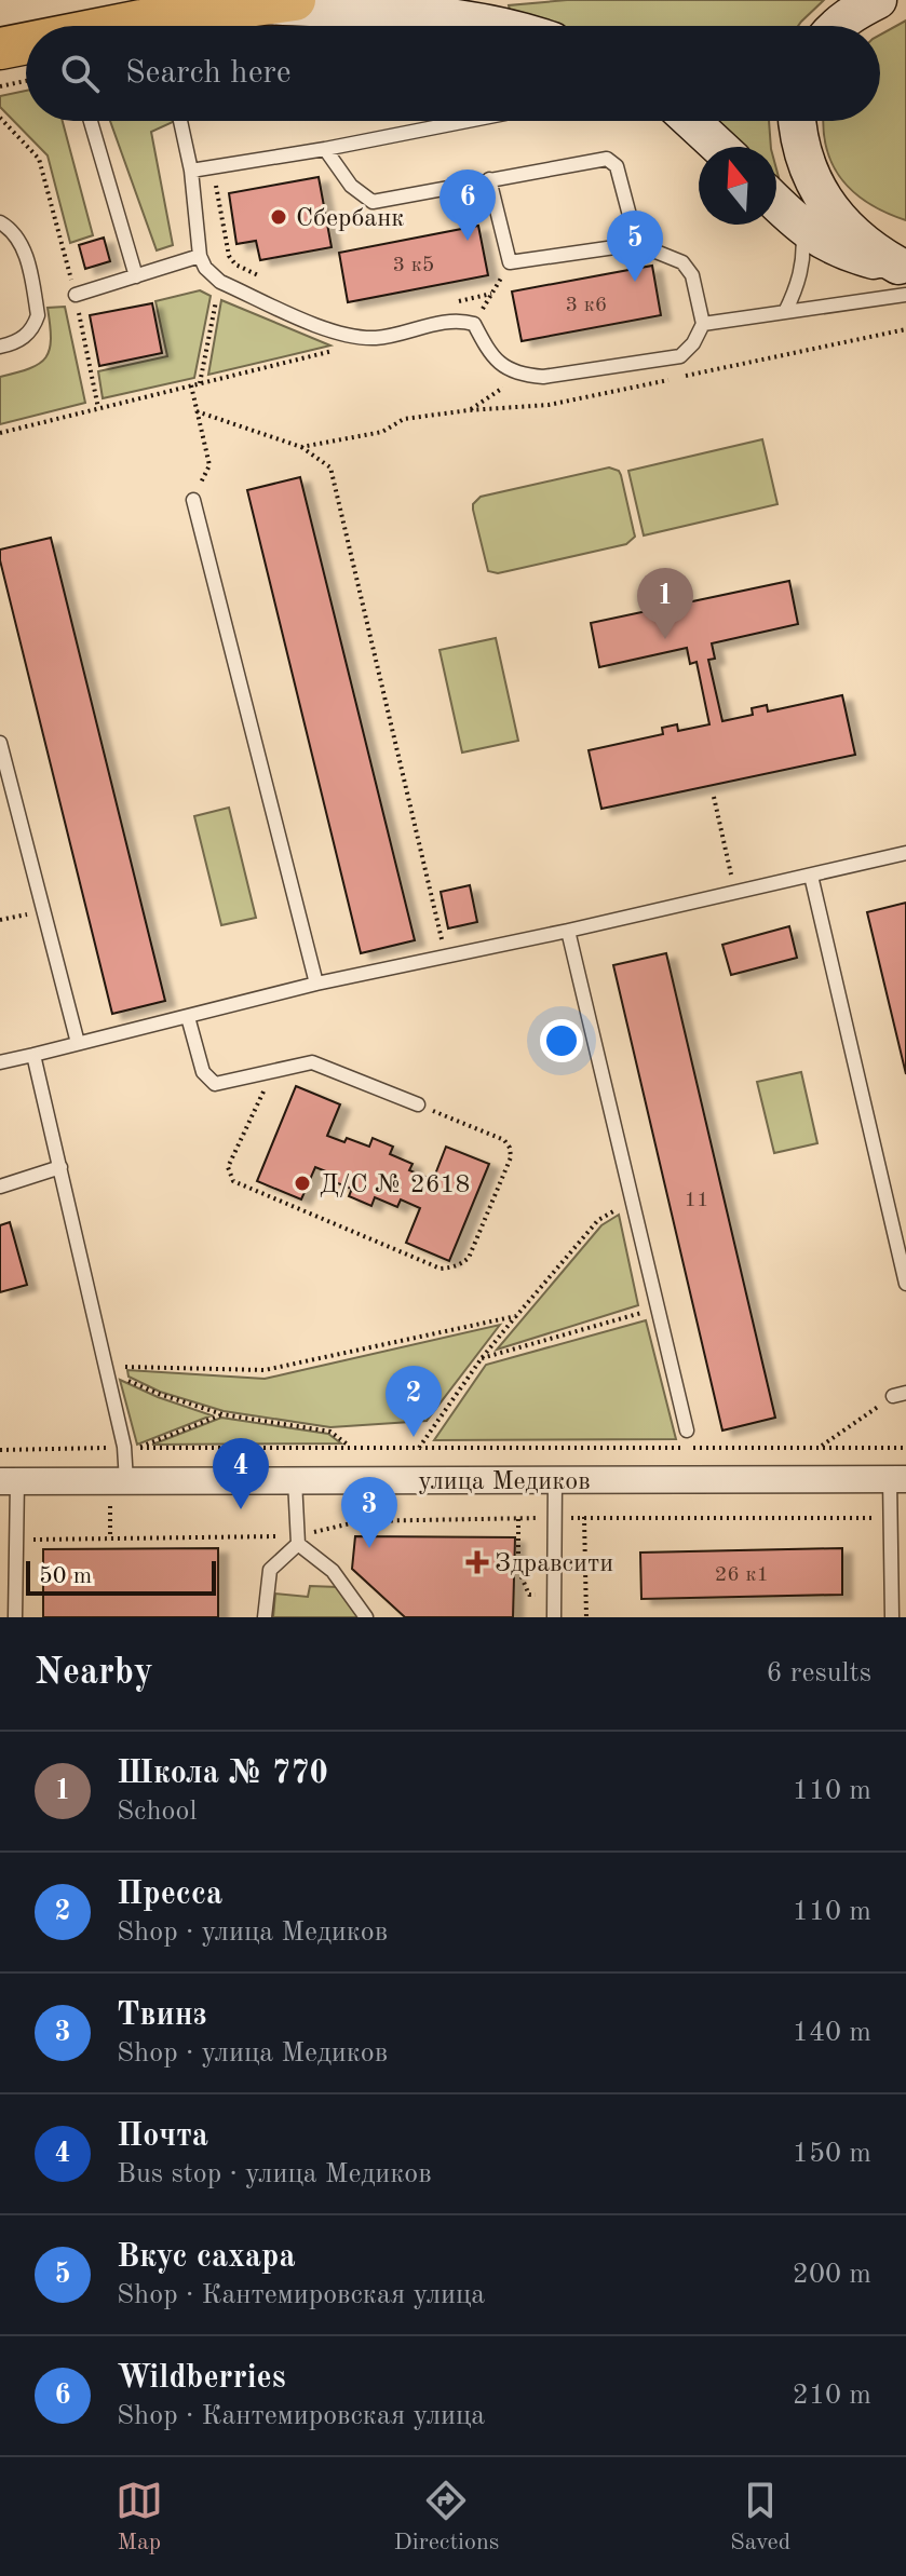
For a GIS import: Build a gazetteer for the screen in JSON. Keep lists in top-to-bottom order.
{
  "streets": {
    "street": ["улица Медиков"]
  },
  "places": {
    "other": ["Сбербанк", "Д/C № 2618"],
    "health": ["Здравсити"]
  },
  "house_numbers": [
    "3 к5",
    "3 к6",
    "11",
    "26 к1"
  ],
  "scale_bar": "50 m",
  "north": "top",
  "page": {
    "search": "Search here",
    "pins": [
      "6",
      "5",
      "1",
      "2",
      "4",
      "3"
    ],
    "scale": "50 m",
    "heading": ["Nearby", "6 results"],
    "list": [
      {
        "mark": "1",
        "name": "Школа № 770",
        "note": "School",
        "value": "110 m"
      },
      {
        "mark": "2",
        "name": "Пресса",
        "note": "Shop · улица Медиков",
        "value": "110 m"
      },
      {
        "mark": "3",
        "name": "Твинз",
        "note": "Shop · улица Медиков",
        "value": "140 m"
      },
      {
        "mark": "4",
        "name": "Почта",
        "note": "Bus stop · улица Медиков",
        "value": "150 m"
      },
      {
        "mark": "5",
        "name": "Вкус сахара",
        "note": "Shop · Кантемировская улица",
        "value": "200 m"
      },
      {
        "mark": "6",
        "name": "Wildberries",
        "note": "Shop · Кантемировская улица",
        "value": "210 m"
      }
    ],
    "nav": ["Map", "Directions", "Saved"]
  }
}
